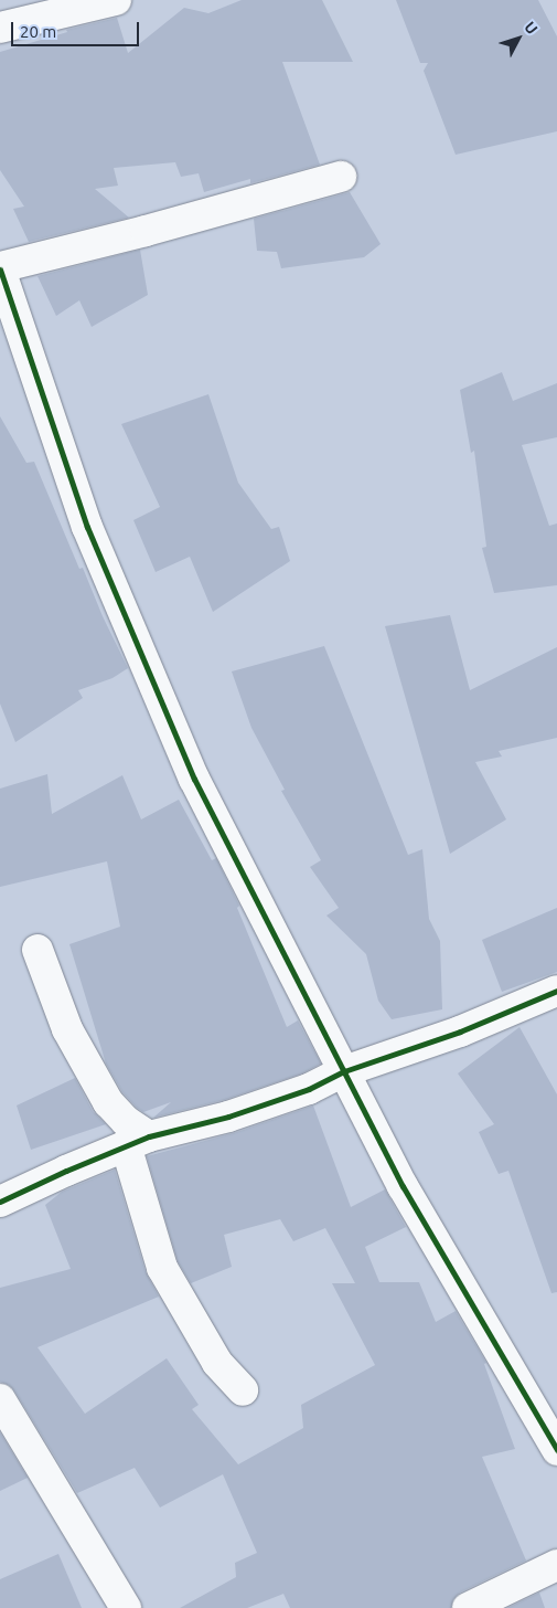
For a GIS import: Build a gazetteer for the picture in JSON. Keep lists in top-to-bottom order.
{
  "scale_bar": "20 m",
  "north": "top right"
}
